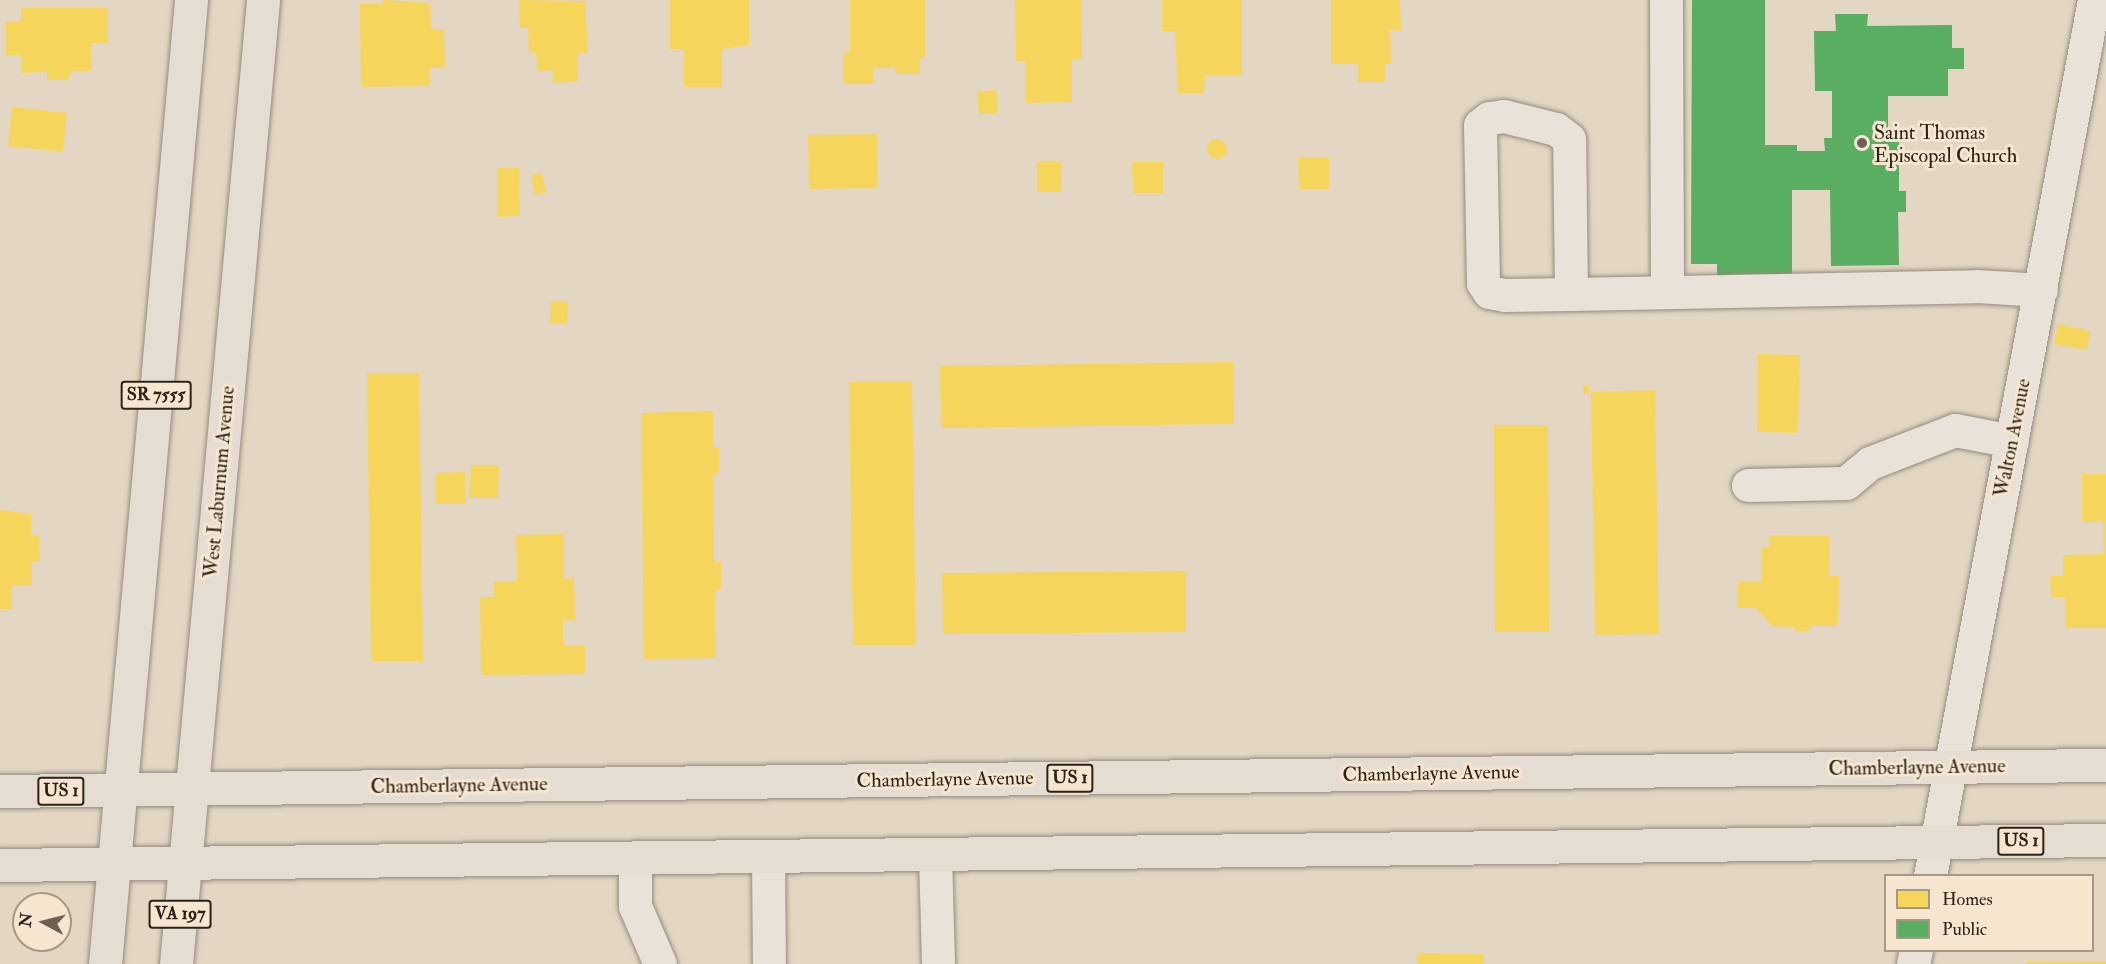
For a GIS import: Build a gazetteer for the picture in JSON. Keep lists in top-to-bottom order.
{
  "streets": {
    "main road": [
      "SR 7555",
      "West Laburnum Avenue",
      "Chamberlayne Avenue",
      "US 1",
      "VA 197"
    ],
    "street": ["Walton Avenue"]
  },
  "crossings": [
    ["SR 7555", "Chamberlayne Avenue"],
    ["Walton Avenue", "Chamberlayne Avenue"],
    ["Walton Avenue", "US 1"],
    ["West Laburnum Avenue", "Chamberlayne Avenue"],
    ["West Laburnum Avenue", "US 1"]
  ],
  "places": ["Saint Thomas Episcopal Church"],
  "legend": ["Homes", "Public"],
  "north": "left"
}
